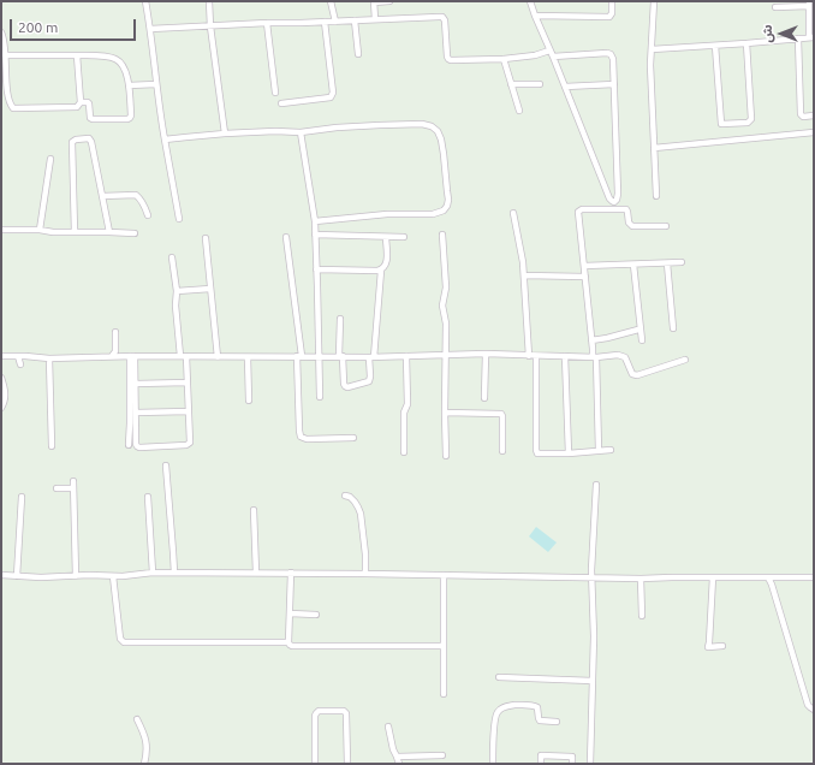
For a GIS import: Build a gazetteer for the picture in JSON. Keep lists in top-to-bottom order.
{
  "scale_bar": "200 m",
  "north": "left"
}
